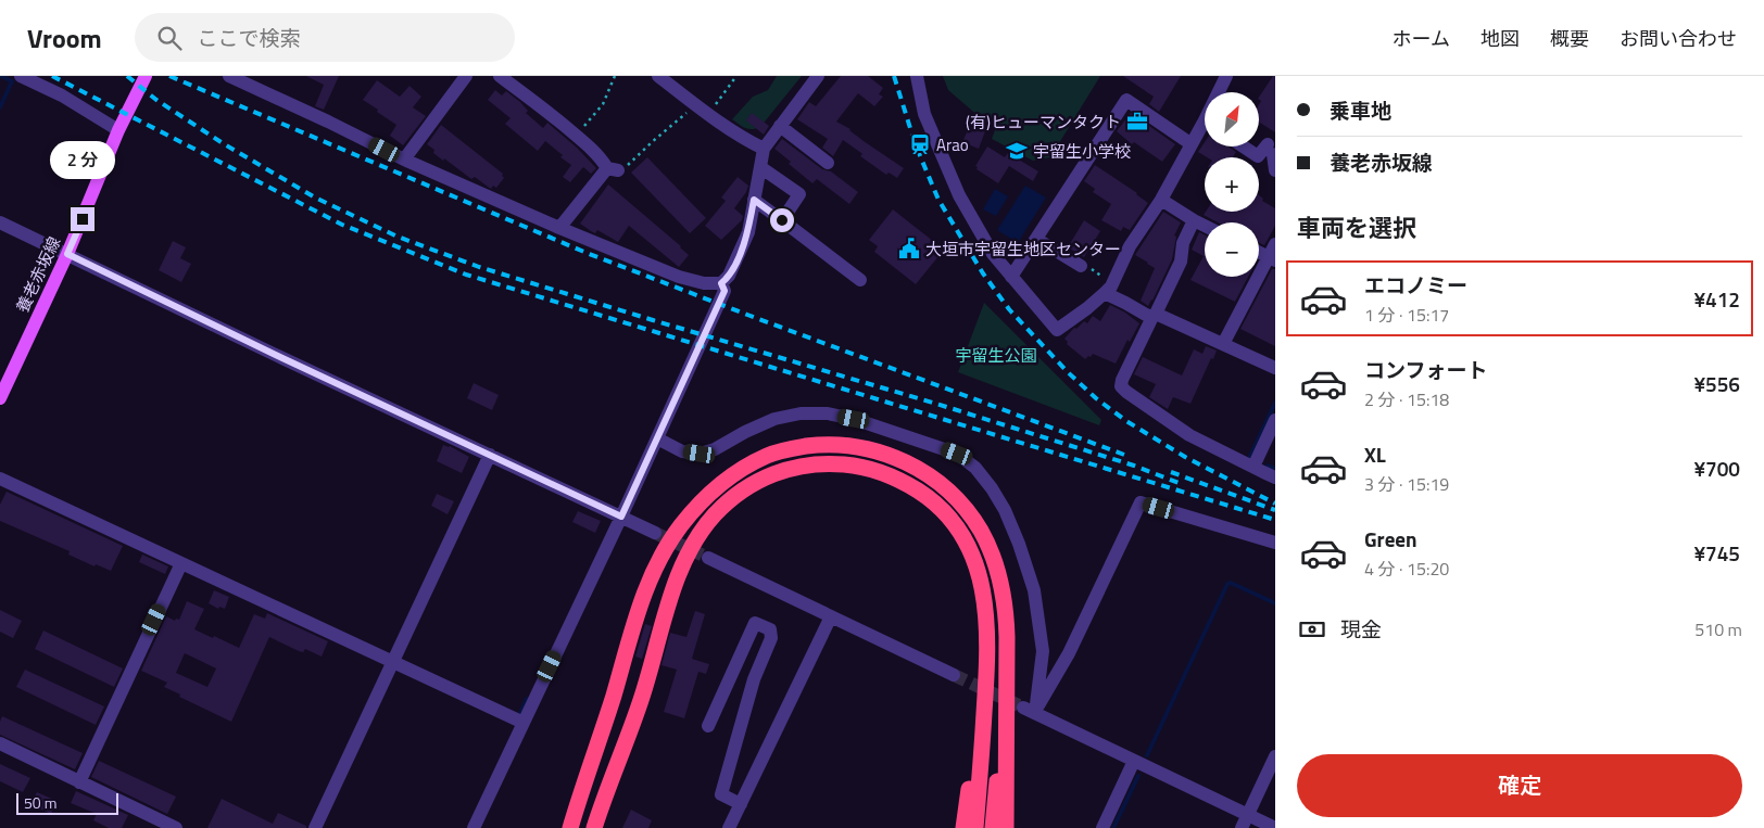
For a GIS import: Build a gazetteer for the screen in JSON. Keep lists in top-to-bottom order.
{
  "streets": {
    "main road": ["養老赤坂線"]
  },
  "parks": ["宇留生公園"],
  "places": {
    "office": ["(有)ヒューマンタクト"],
    "station": ["Arao"],
    "school or university": ["宇留生小学校"],
    "public building": ["大垣市宇留生地区センター"]
  },
  "scale_bar": "50 m",
  "north": "top right",
  "page": {
    "header": "Vroom",
    "search": "ここで検索",
    "nav": [
      "ホーム",
      "地図",
      "概要",
      "お問い合わせ"
    ],
    "banner": ["乗車地", "養老赤坂線"],
    "map_buttons": ["+", "−"],
    "bubble": "2 分",
    "heading": "車両を選択",
    "list": [
      {
        "name": "エコノミー",
        "note": "1 分 · 15:17",
        "value": "¥412"
      },
      {
        "name": "コンフォート",
        "note": "2 分 · 15:18",
        "value": "¥556"
      },
      {
        "name": "XL",
        "note": "3 分 · 15:19",
        "value": "¥700"
      },
      {
        "name": "Green",
        "note": "4 分 · 15:20",
        "value": "¥745"
      }
    ],
    "pay": ["現金", "510 m"],
    "buttons": "確定",
    "scale": "50 m"
  }
}
